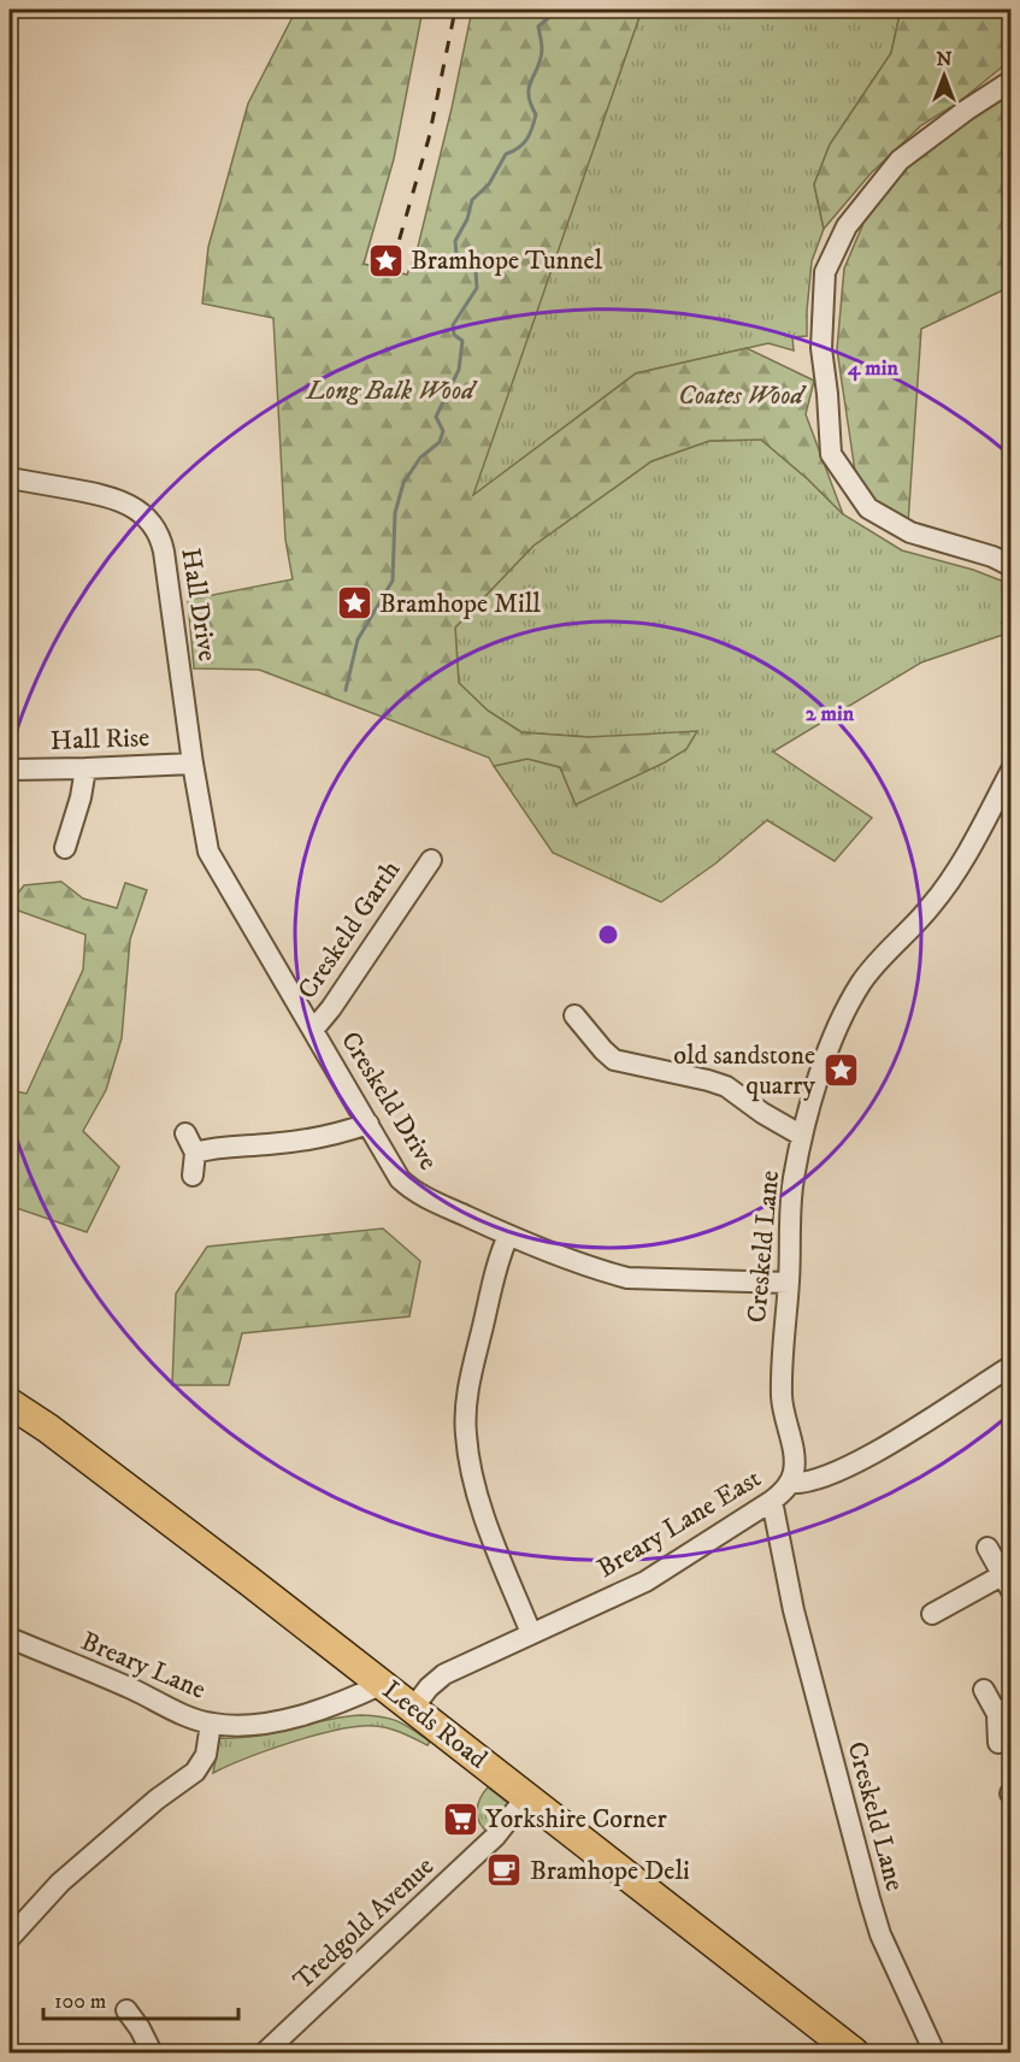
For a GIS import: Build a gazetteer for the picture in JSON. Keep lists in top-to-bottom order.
{
  "streets": {
    "highway": ["Leeds Road"],
    "street": [
      "Hall Drive",
      "Hall Rise",
      "Creskeld Garth",
      "Creskeld Drive",
      "Creskeld Lane",
      "Breary Lane East",
      "Breary Lane",
      "Tredgold Avenue"
    ]
  },
  "crossings": [
    ["Hall Drive", "Hall Rise"],
    ["Hall Drive", "Creskeld Drive"],
    ["Hall Rise", "Creskeld Drive"],
    ["Creskeld Garth", "Creskeld Drive"],
    ["Creskeld Drive", "Creskeld Lane"],
    ["Creskeld Lane", "Breary Lane East"],
    ["Breary Lane East", "Leeds Road"],
    ["Breary Lane", "Leeds Road"],
    ["Leeds Road", "Tredgold Avenue"]
  ],
  "parks": ["Long Balk Wood", "Coates Wood"],
  "places": {
    "place": ["Bramhope Tunnel", "Bramhope Mill", "old sandstone quarry"],
    "supermarket": ["Yorkshire Corner"],
    "cafe": ["Bramhope Deli"]
  },
  "scale_bar": "100 m",
  "north": "top",
  "rings": ["4 min", "2 min"]
}
